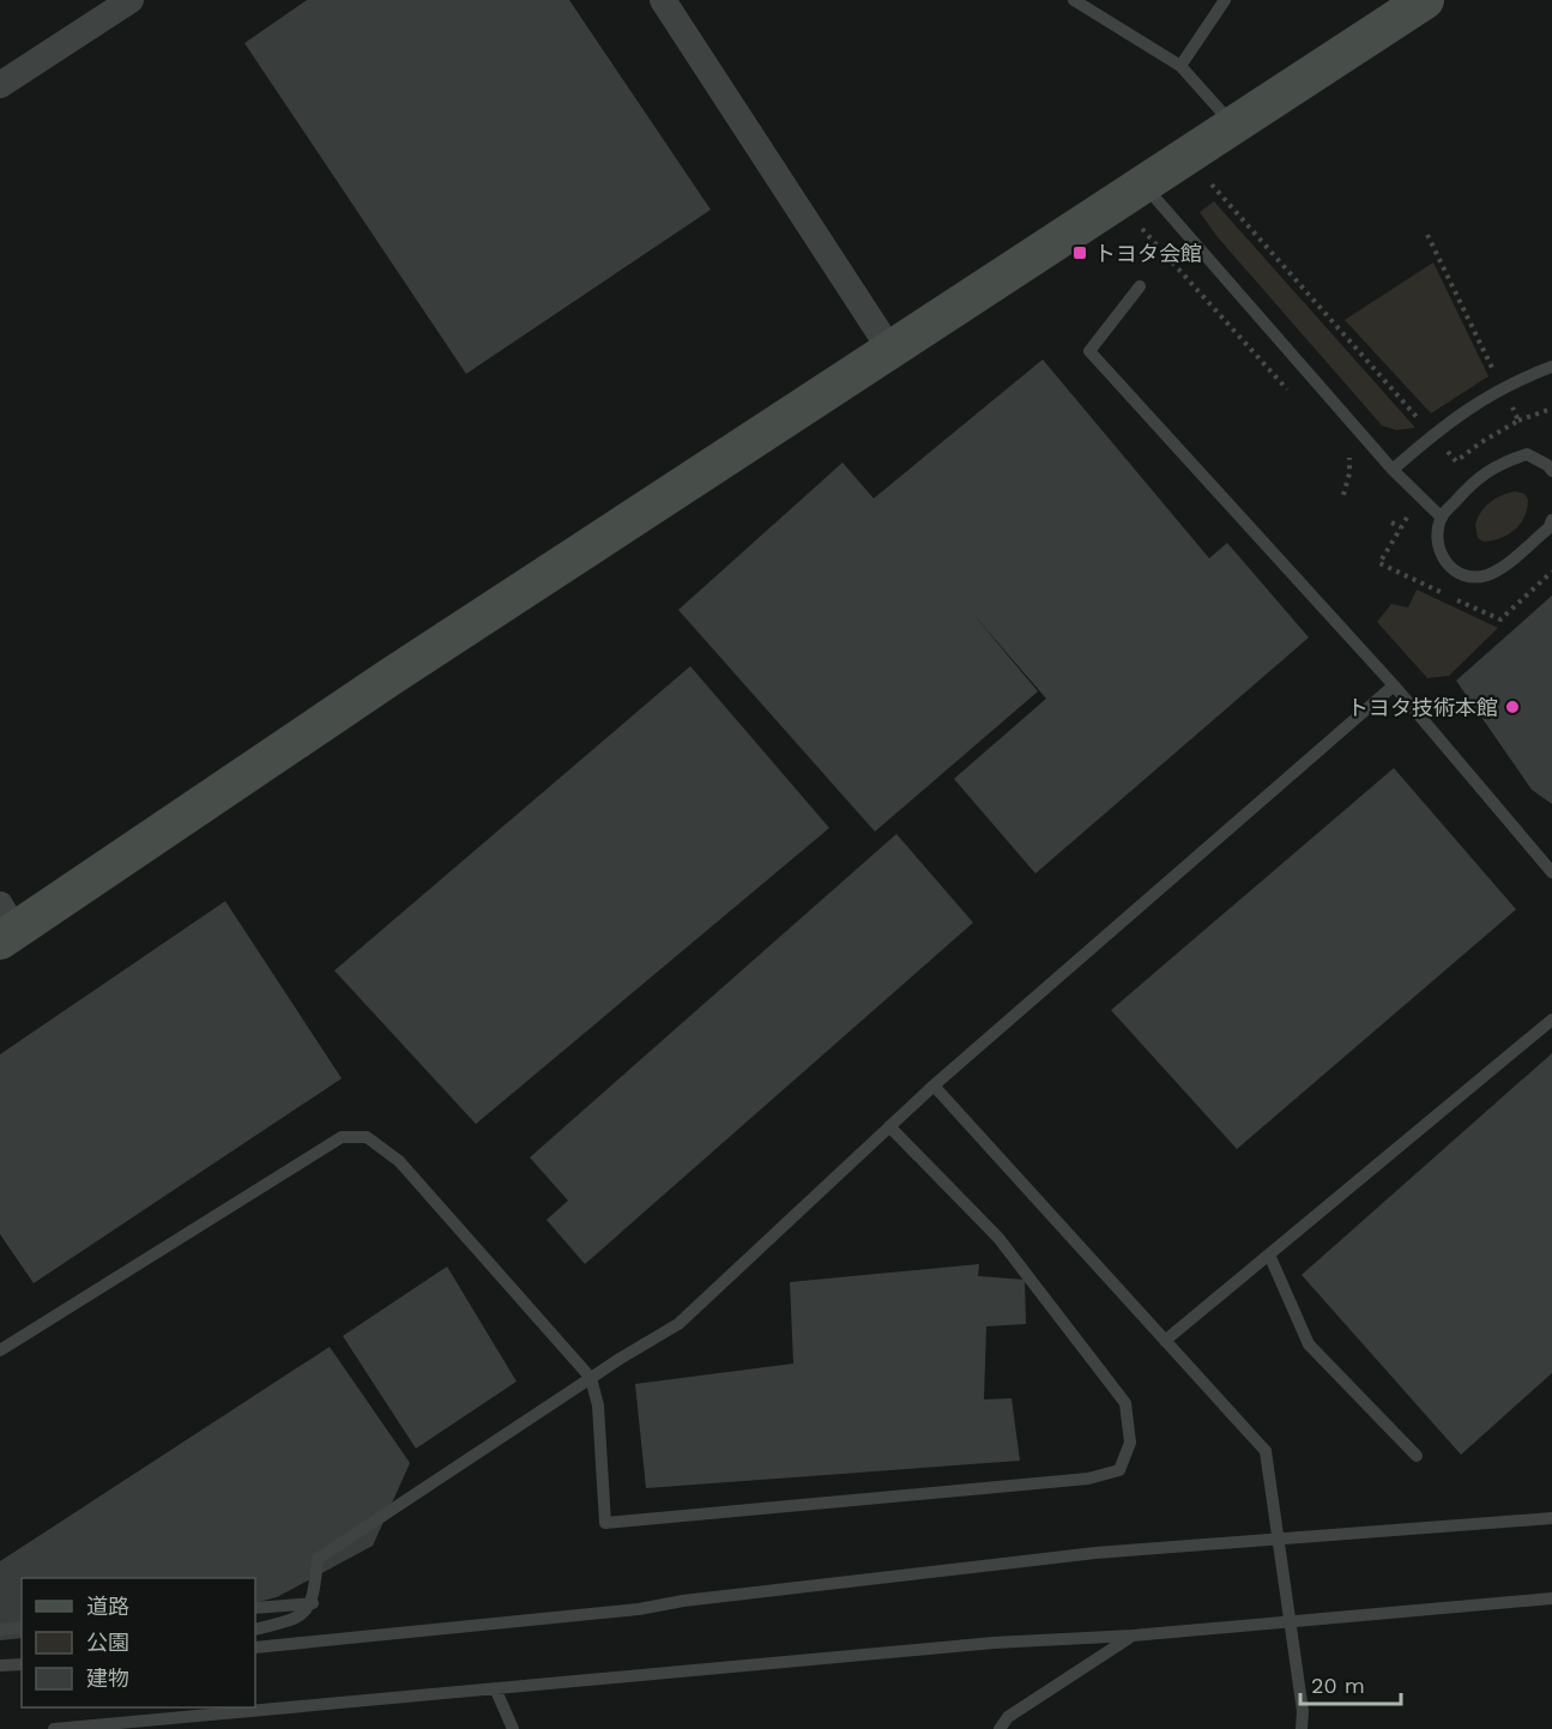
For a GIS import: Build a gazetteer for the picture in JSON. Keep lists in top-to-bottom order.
{
  "places": {
    "transit": ["トヨタ会館"],
    "other": ["トヨタ技術本館"]
  },
  "legend": ["道路", "公園", "建物"],
  "scale_bar": "20 m"
}
